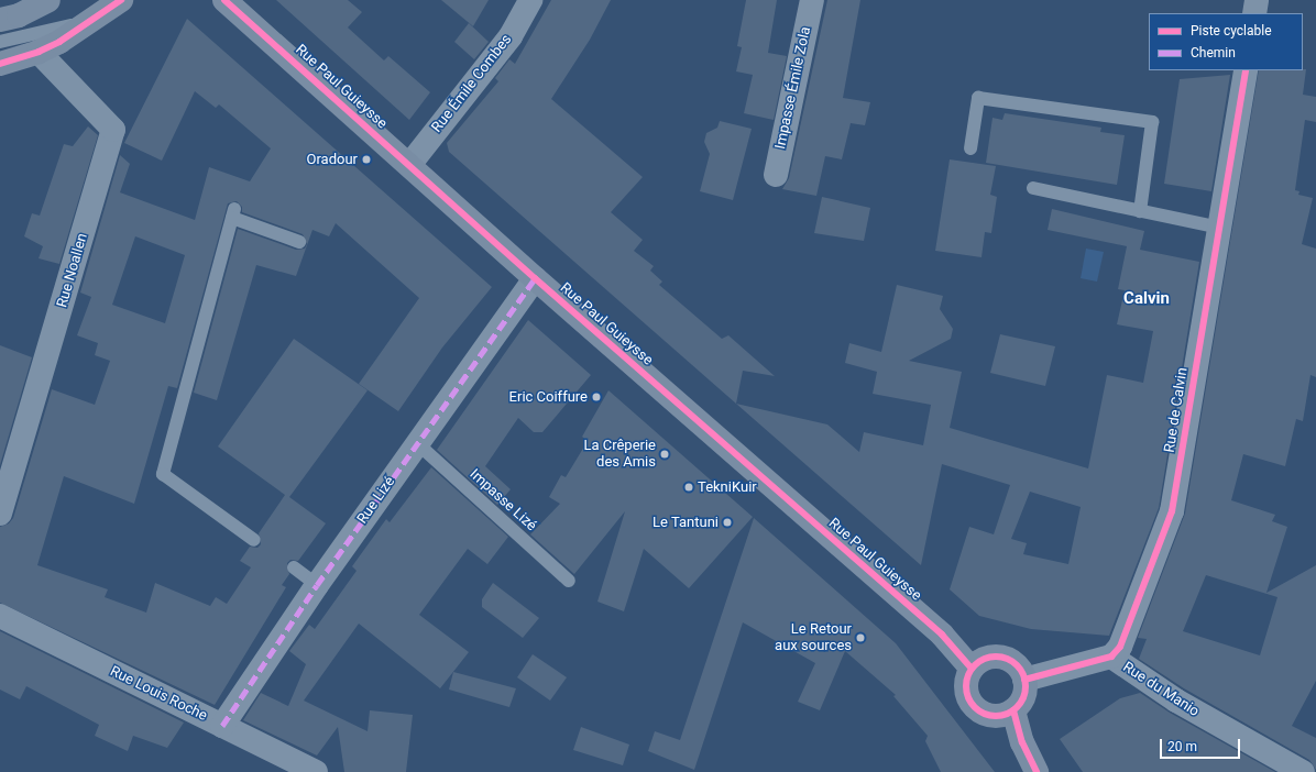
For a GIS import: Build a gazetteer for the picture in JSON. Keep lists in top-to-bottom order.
{
  "streets": {
    "main road": ["Rue Paul Guieysse"],
    "street": [
      "Rue Émile Combes",
      "Impasse Émile Zola",
      "Rue Noallen",
      "Rue de Calvin",
      "Rue Lizé",
      "Rue du Manio",
      "Rue Louis Roche"
    ],
    "lane": ["Impasse Lizé"]
  },
  "crossings": [
    ["Rue Émile Combes", "Rue Paul Guieysse"],
    ["Rue Paul Guieysse", "Rue Lizé"],
    ["Rue de Calvin", "Rue du Manio"],
    ["Rue Lizé", "Impasse Lizé"],
    ["Rue Lizé", "Rue Louis Roche"]
  ],
  "districts": ["Calvin"],
  "places": [
    "Oradour",
    "Eric Coiffure",
    "La Crêperie des Amis",
    "TekniKuir",
    "Le Tantuni",
    "Le Retour aux sources"
  ],
  "legend": ["Piste cyclable", "Chemin"],
  "scale_bar": "20 m"
}
